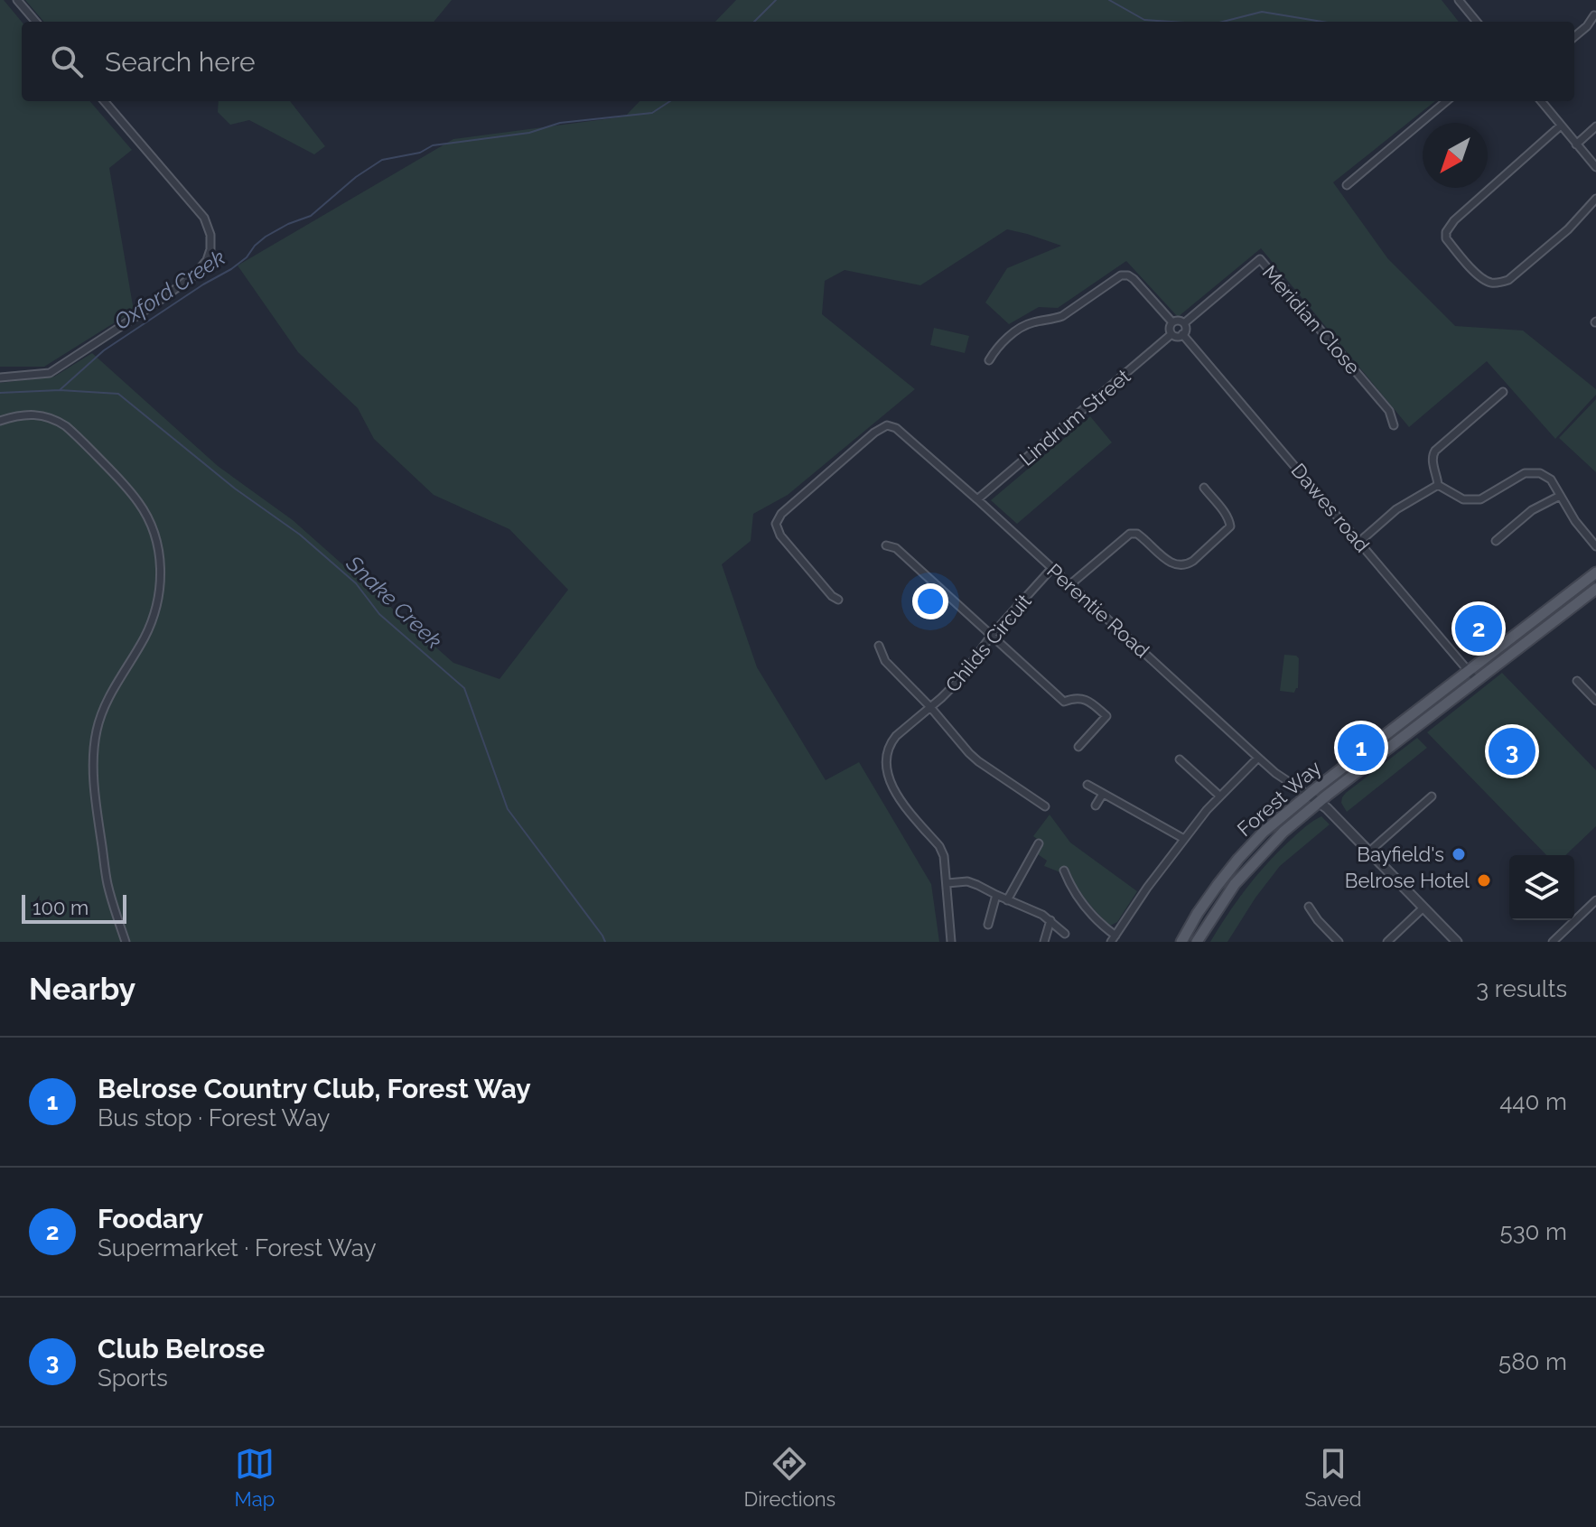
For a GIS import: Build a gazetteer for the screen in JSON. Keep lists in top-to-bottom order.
{
  "streets": {
    "main road": ["Forest Way"],
    "street": [
      "Meridian Close",
      "Lindrum Street",
      "Dawes road",
      "Perentie Road",
      "Childs Circuit"
    ]
  },
  "crossings": [
    ["Meridian Close", "Lindrum Street"],
    ["Meridian Close", "Dawes road"],
    ["Lindrum Street", "Dawes road"],
    ["Lindrum Street", "Perentie Road"],
    ["Dawes road", "Forest Way"],
    ["Perentie Road", "Childs Circuit"],
    ["Perentie Road", "Forest Way"]
  ],
  "water": ["Oxford Creek", "Snake Creek"],
  "places": ["Bayfield's", "Belrose Hotel"],
  "scale_bar": "100 m",
  "north": "bottom left",
  "page": {
    "search": "Search here",
    "pins": ["2", "1", "3"],
    "scale": "100 m",
    "heading": ["Nearby", "3 results"],
    "list": [
      {
        "mark": "1",
        "name": "Belrose Country Club, Forest Way",
        "note": "Bus stop · Forest Way",
        "value": "440 m"
      },
      {
        "mark": "2",
        "name": "Foodary",
        "note": "Supermarket · Forest Way",
        "value": "530 m"
      },
      {
        "mark": "3",
        "name": "Club Belrose",
        "note": "Sports",
        "value": "580 m"
      }
    ],
    "nav": ["Map", "Directions", "Saved"]
  }
}
